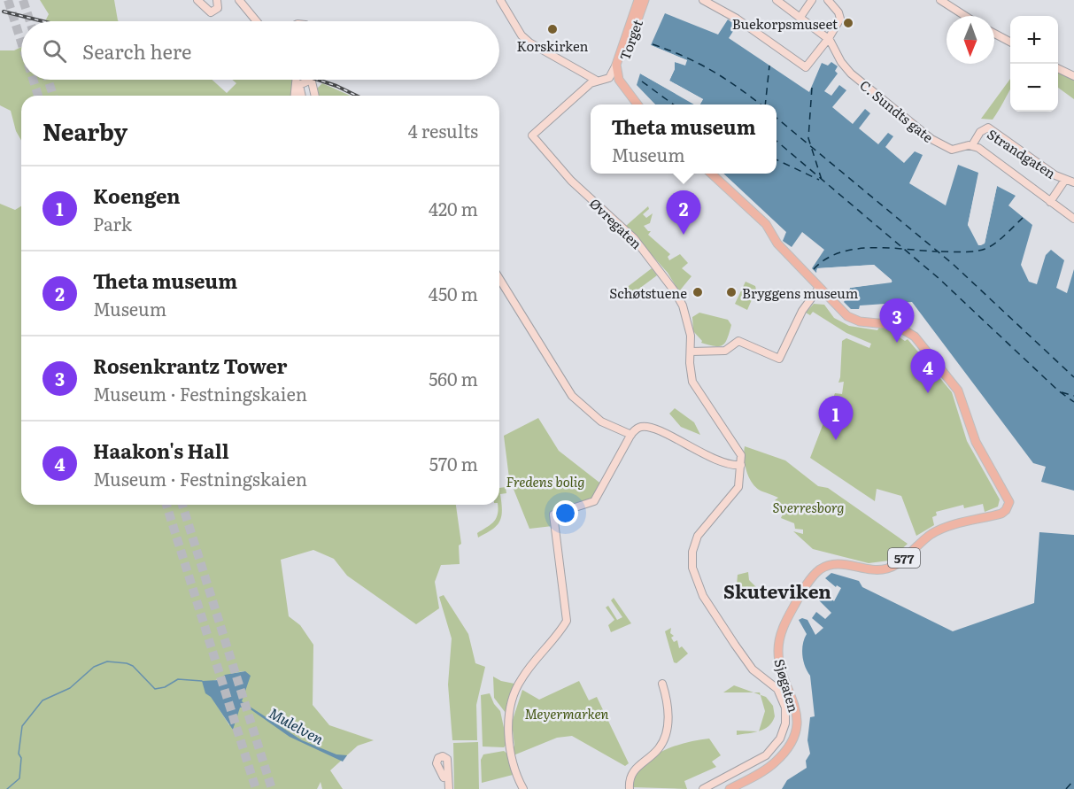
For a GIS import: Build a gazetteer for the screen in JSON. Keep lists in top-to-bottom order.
{
  "streets": {
    "main road": [
      "Torget",
      "C. Sundts gate",
      "Strandgaten",
      "Øvregaten",
      "577",
      "Sjøgaten"
    ]
  },
  "crossings": [
    ["C. Sundts gate", "Strandgaten"],
    ["577", "Sjøgaten"]
  ],
  "districts": ["Skuteviken"],
  "water": ["Mulelven"],
  "parks": ["Fredens bolig", "Sverresborg", "Meyermarken"],
  "places": [
    "Buekorpsmuseet",
    "Korskirken",
    "Schøtstuene",
    "Bryggens museum"
  ],
  "north": "bottom",
  "page": {
    "map_buttons": ["+", "−"],
    "search": "Search here",
    "heading": ["Nearby", "4 results"],
    "popup": ["Theta museum", "Museum"],
    "list": [
      {
        "mark": "1",
        "name": "Koengen",
        "note": "Park",
        "value": "420 m"
      },
      {
        "mark": "2",
        "name": "Theta museum",
        "note": "Museum",
        "value": "450 m"
      },
      {
        "mark": "3",
        "name": "Rosenkrantz Tower",
        "note": "Museum · Festningskaien",
        "value": "560 m"
      },
      {
        "mark": "4",
        "name": "Haakon's Hall",
        "note": "Museum · Festningskaien",
        "value": "570 m"
      }
    ],
    "pins": [
      "2",
      "3",
      "4",
      "1"
    ]
  }
}
